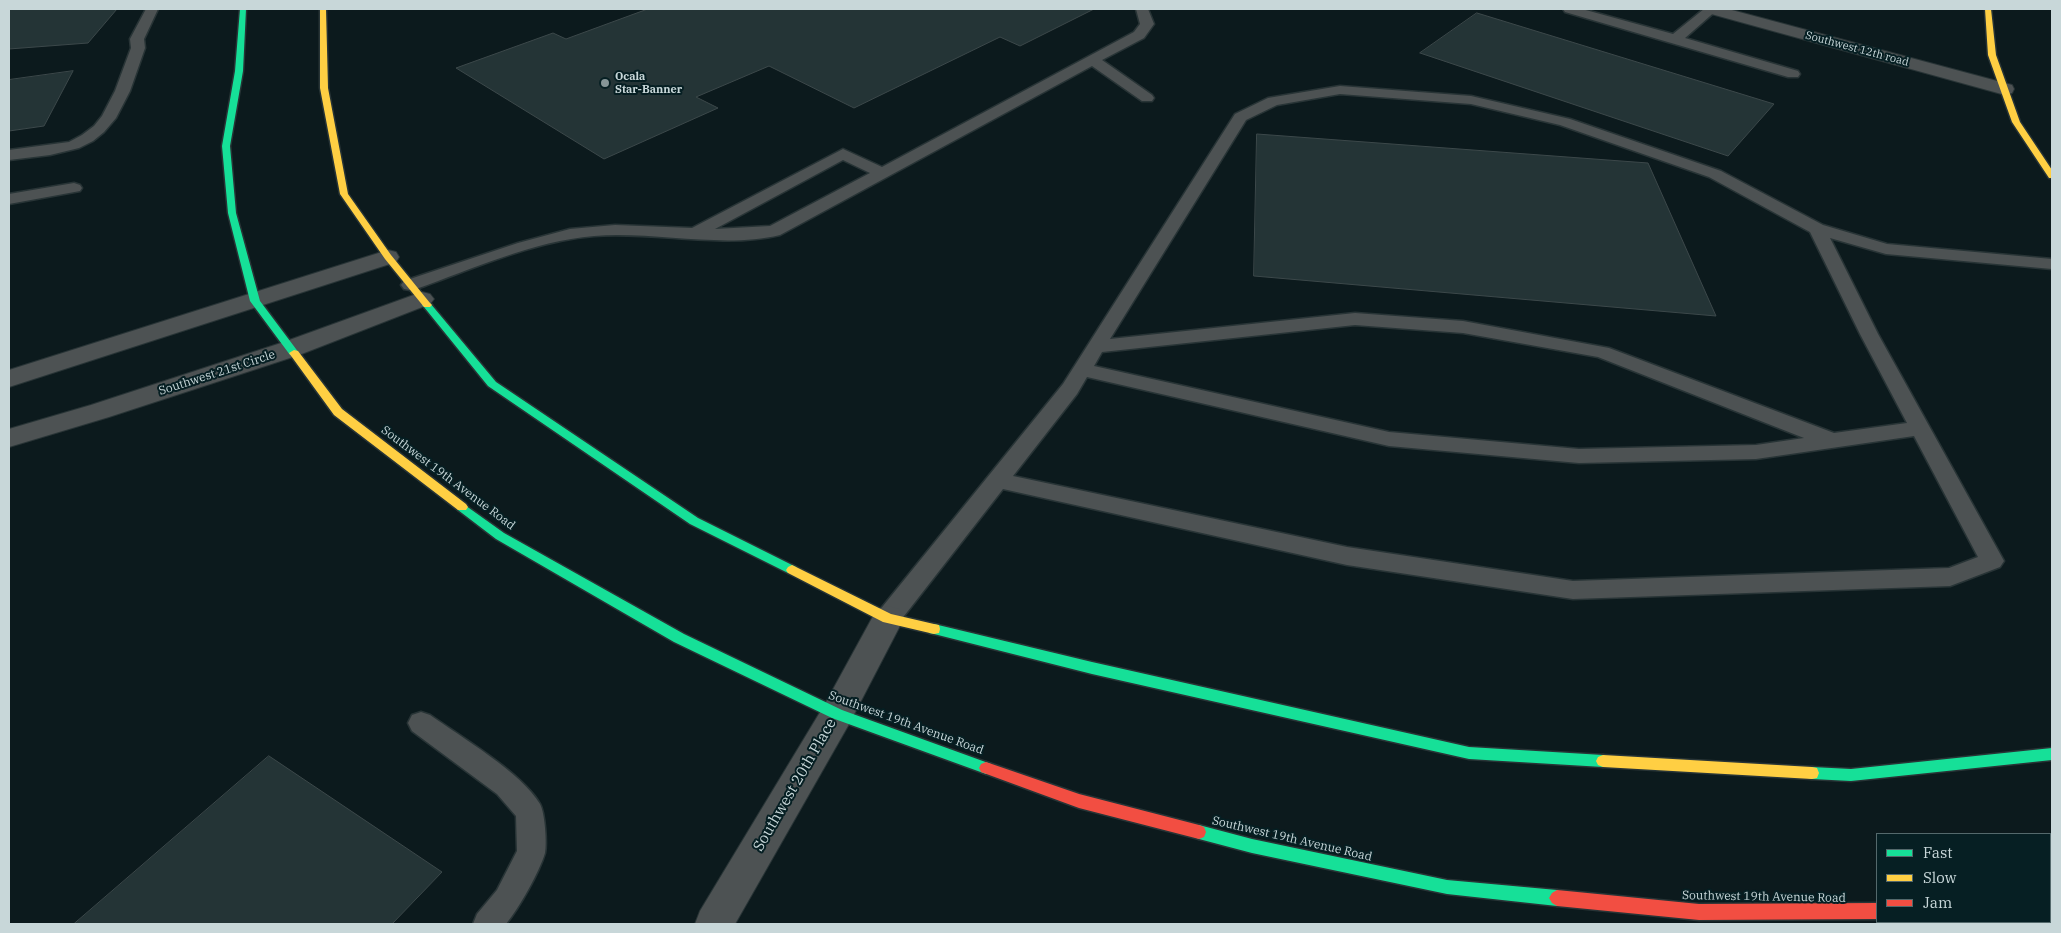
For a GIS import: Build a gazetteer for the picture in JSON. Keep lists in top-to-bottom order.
{
  "streets": {
    "main road": ["Southwest 19th Avenue Road"],
    "street": ["Southwest 12th road", "Southwest 21st Circle", "Southwest 20th Place"]
  },
  "crossings": [
    ["Southwest 21st Circle", "Southwest 19th Avenue Road"],
    ["Southwest 19th Avenue Road", "Southwest 20th Place"]
  ],
  "places": ["Ocala Star-Banner"],
  "legend": ["Fast", "Slow", "Jam"]
}
